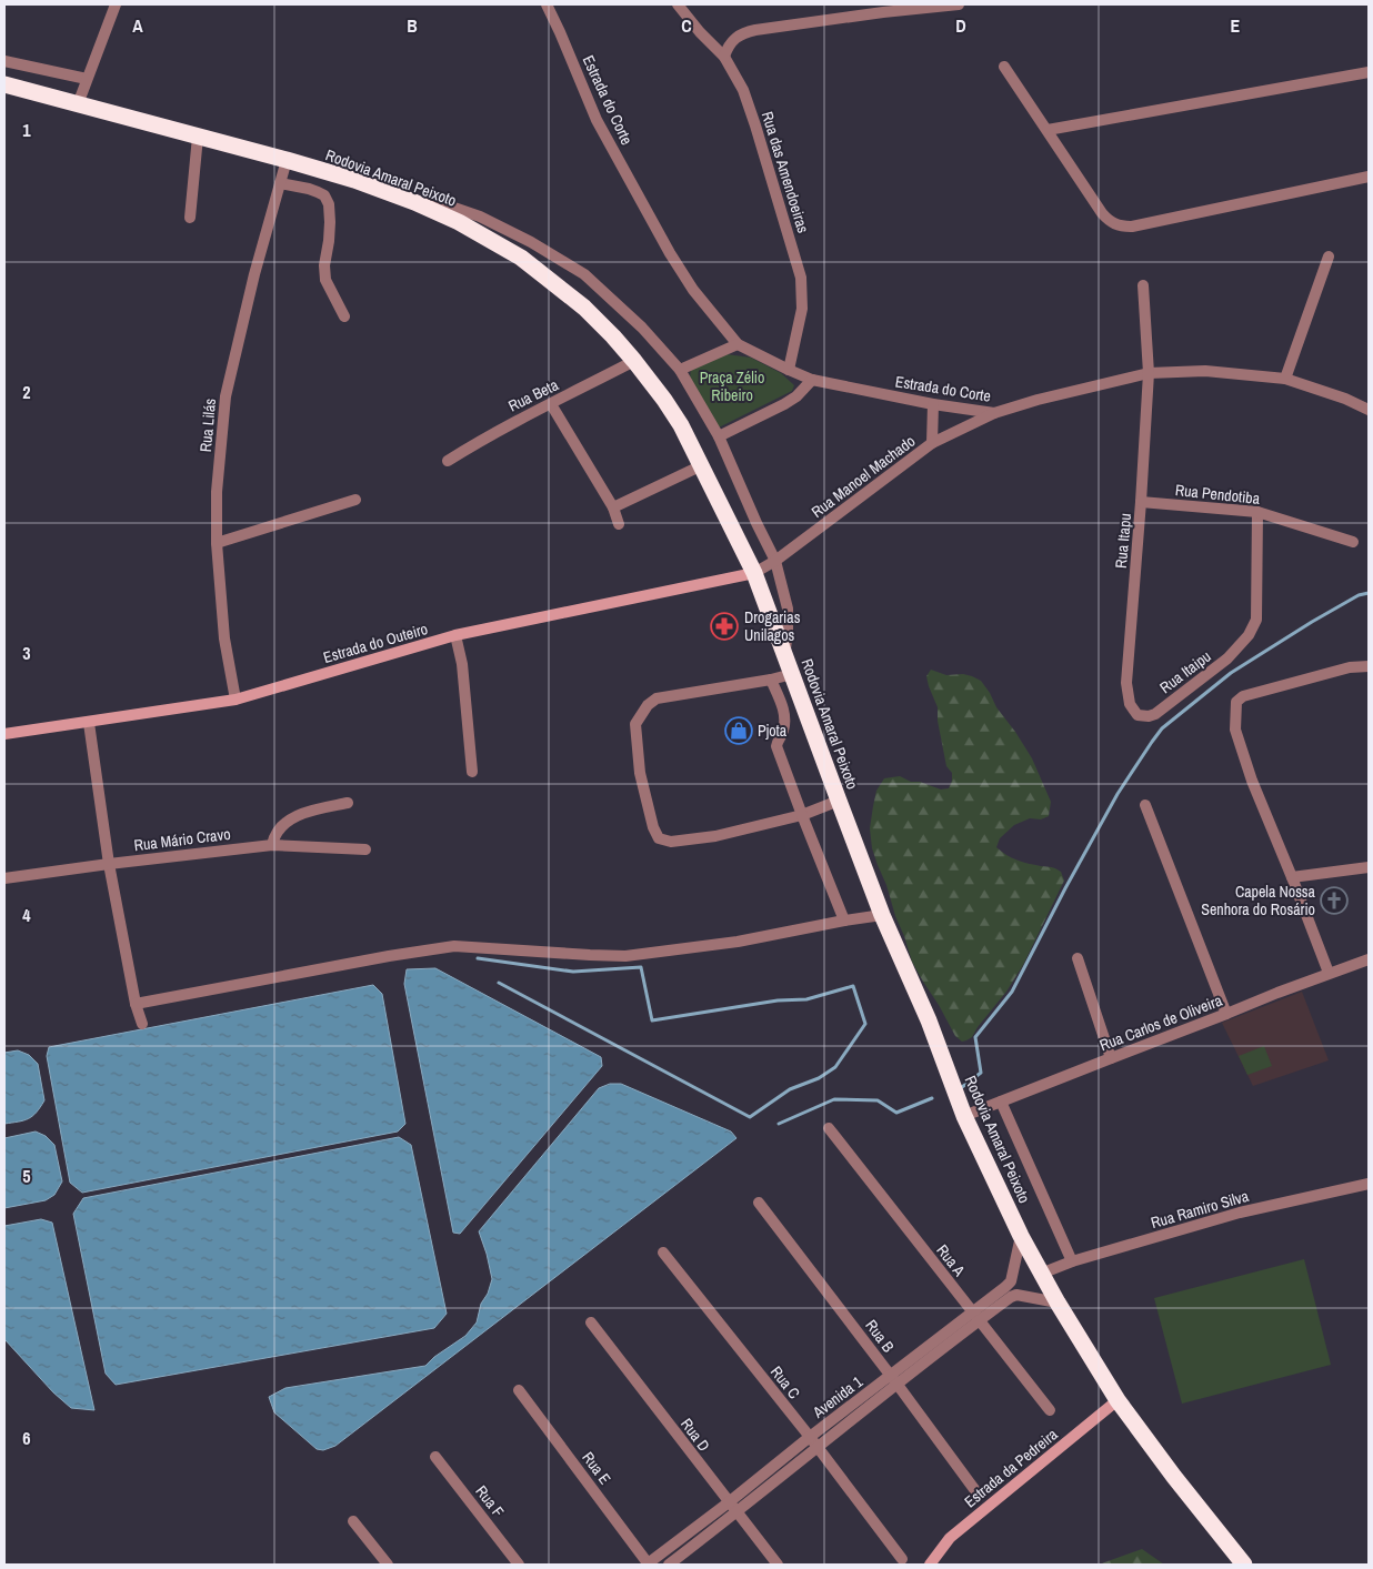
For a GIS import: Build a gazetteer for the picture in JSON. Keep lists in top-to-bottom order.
{
  "streets": {
    "highway": ["Rodovia Amaral Peixoto"],
    "street": [
      "Estrada do Corte",
      "Rua das Amendoeiras",
      "Rua Beta",
      "Rua Lilás",
      "Rua Manoel Machado",
      "Rua Pendotiba",
      "Rua Itapu",
      "Estrada do Outeiro",
      "Rua Itaipu",
      "Rua Mário Cravo",
      "Rua Carlos de Oliveira",
      "Rua Ramiro Silva",
      "Rua A",
      "Rua B",
      "Rua C",
      "Avenida 1",
      "Rua D",
      "Rua E",
      "Estrada da Pedreira",
      "Rua F"
    ]
  },
  "crossings": [
    ["Estrada do Corte", "Rua das Amendoeiras"],
    ["Estrada do Corte", "Rua Manoel Machado"],
    ["Estrada do Corte", "Rua Itapu"],
    ["Rodovia Amaral Peixoto", "Rua Beta"],
    ["Rodovia Amaral Peixoto", "Rua Lilás"],
    ["Rodovia Amaral Peixoto", "Rua Manoel Machado"],
    ["Rodovia Amaral Peixoto", "Estrada do Outeiro"],
    ["Rodovia Amaral Peixoto", "Rua Carlos de Oliveira"],
    ["Rodovia Amaral Peixoto", "Rua Ramiro Silva"],
    ["Rodovia Amaral Peixoto", "Avenida 1"],
    ["Rodovia Amaral Peixoto", "Estrada da Pedreira"],
    ["Rua Lilás", "Estrada do Outeiro"],
    ["Rua Manoel Machado", "Estrada do Outeiro"],
    ["Rua Pendotiba", "Rua Itapu"],
    ["Rua Pendotiba", "Rua Itaipu"],
    ["Rua Itapu", "Rua Itaipu"],
    ["Rua A", "Avenida 1"],
    ["Rua B", "Avenida 1"],
    ["Rua C", "Avenida 1"],
    ["Avenida 1", "Rua D"],
    ["Avenida 1", "Rua E"]
  ],
  "parks": ["Praça Zélio Ribeiro"],
  "places": {
    "pharmacy": ["Drogarias Unilagos"],
    "shop": ["Pjota"],
    "church": ["Capela Nossa Senhora do Rosário"]
  },
  "grid": {
    "columns": [
      "A",
      "B",
      "C",
      "D",
      "E"
    ],
    "rows": [
      "1",
      "2",
      "3",
      "4",
      "5",
      "6"
    ]
  }
}
